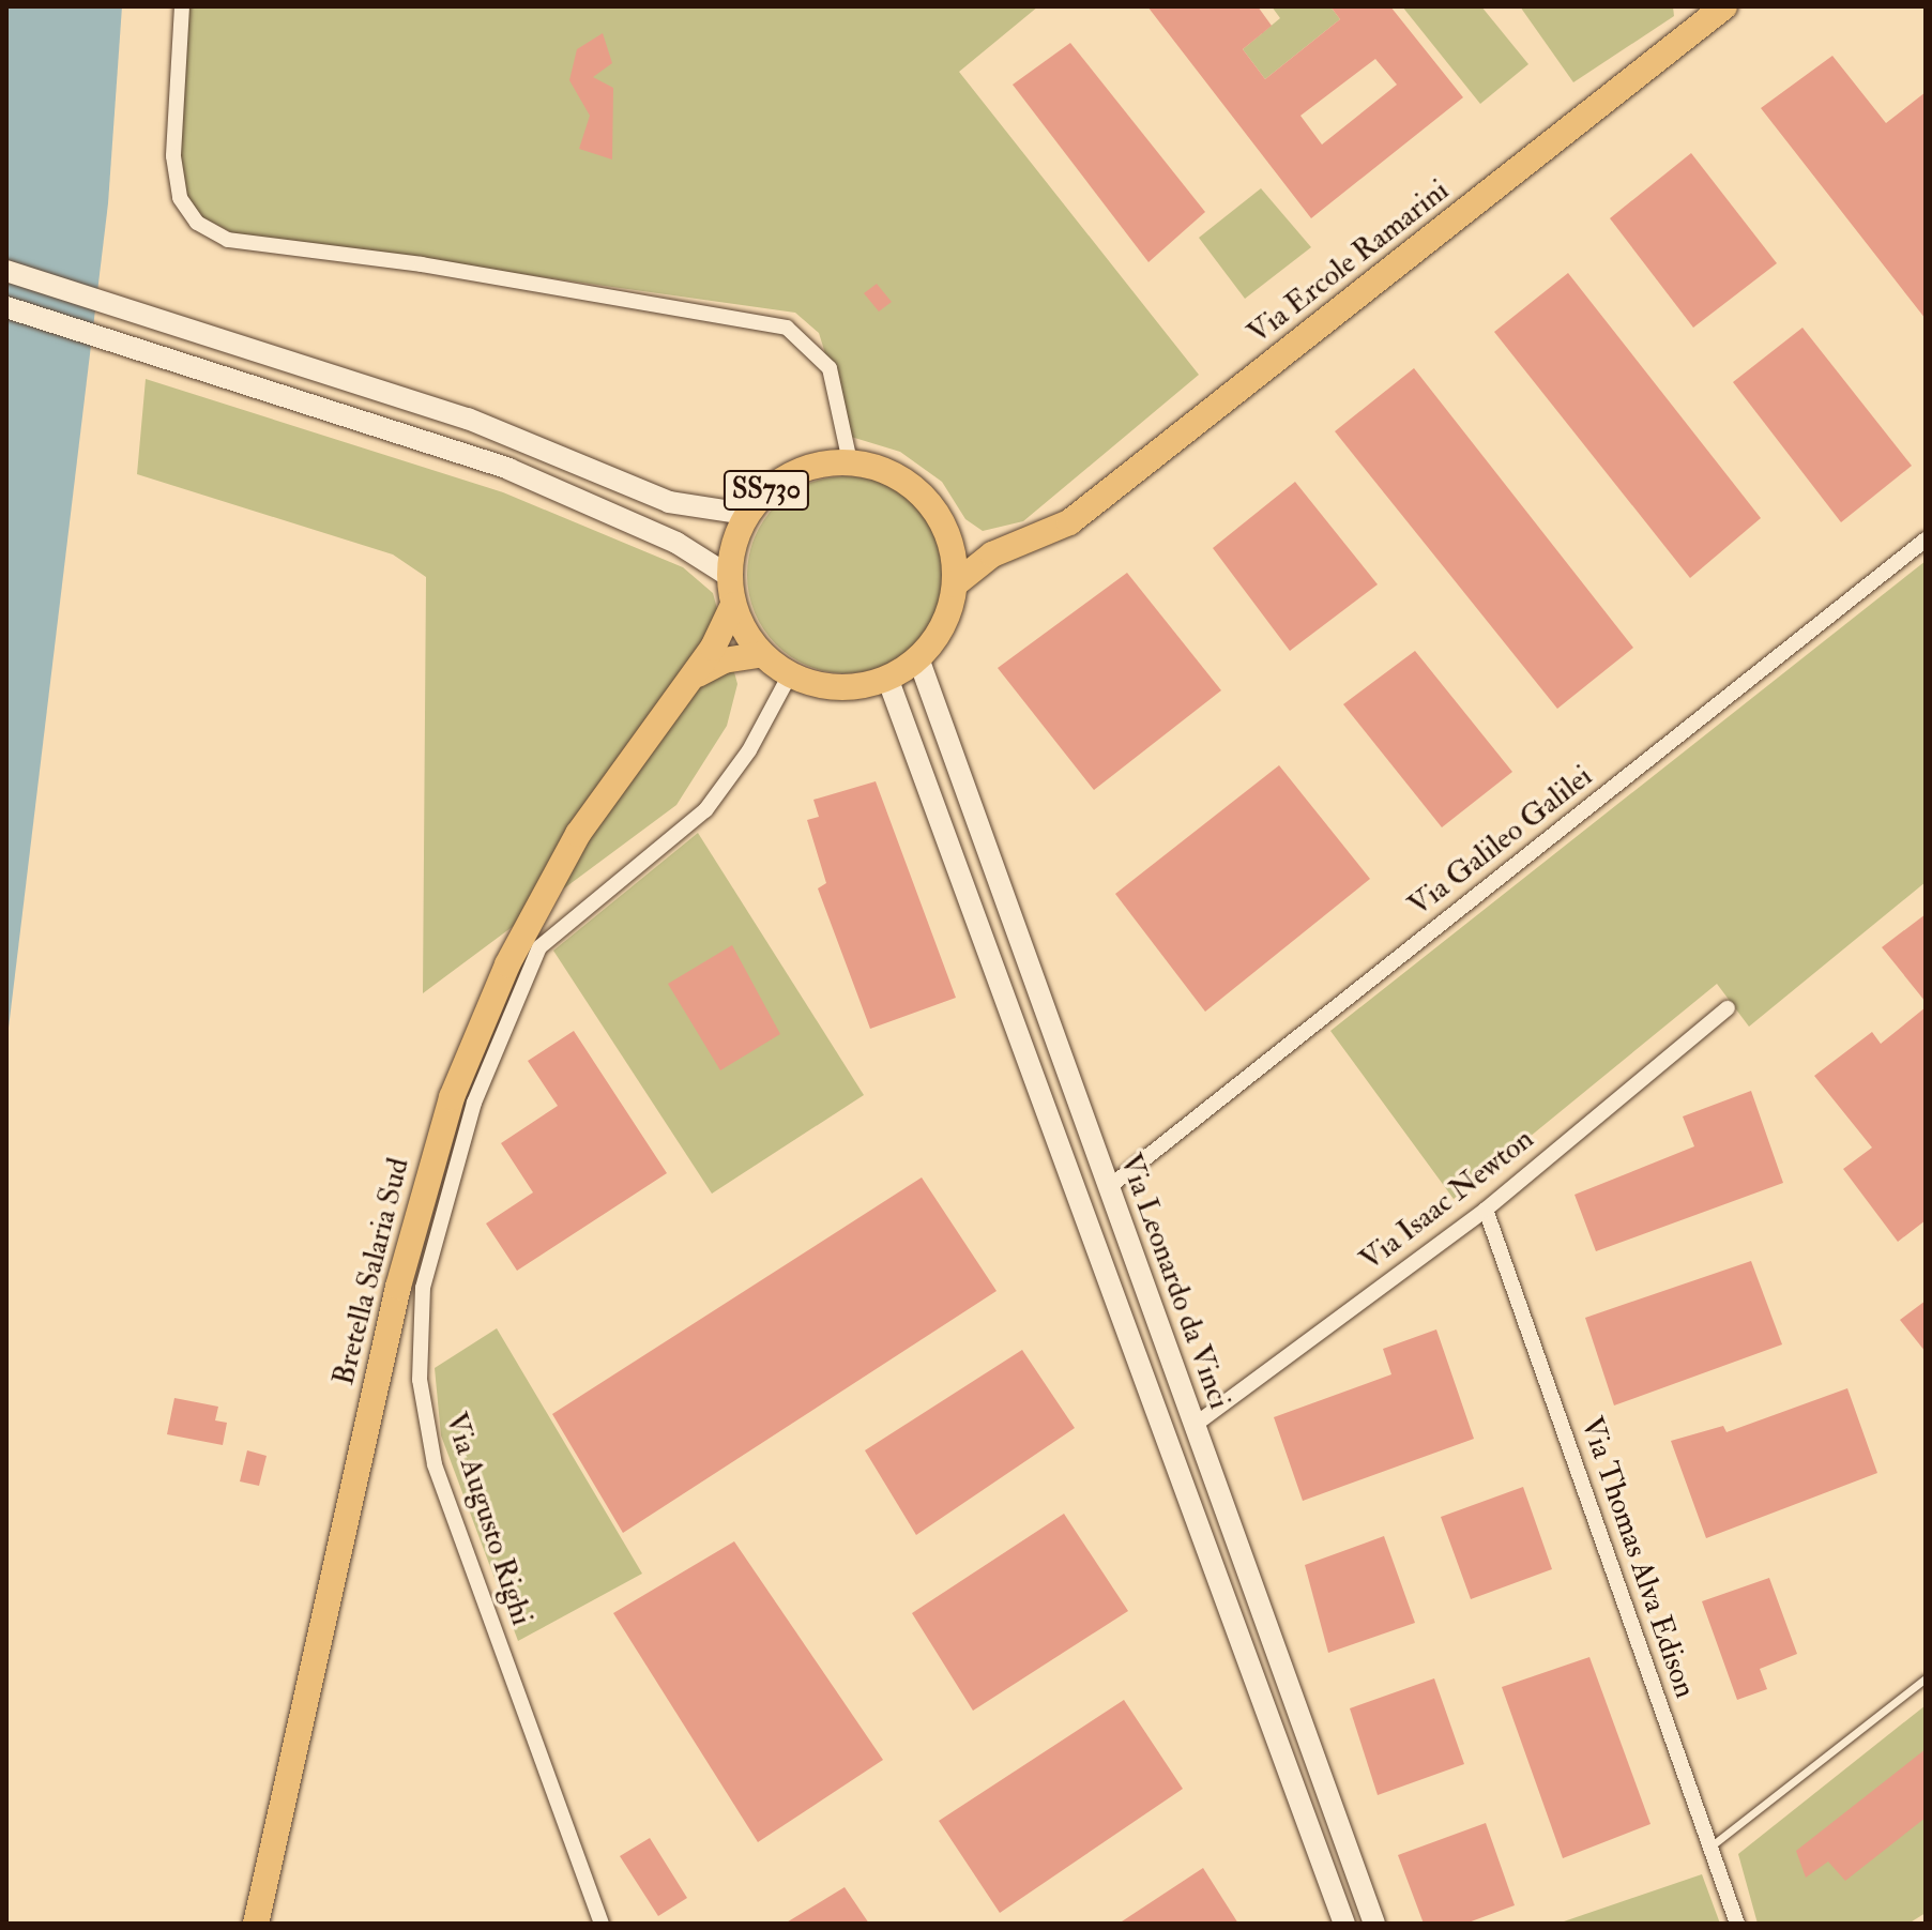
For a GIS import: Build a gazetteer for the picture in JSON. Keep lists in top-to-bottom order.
{
  "streets": {
    "main road": [
      "Via Ercole Ramarini",
      "SS730",
      "Bretella Salaria Sud",
      "Via Leonardo da Vinci"
    ],
    "street": [
      "Via Galileo Galilei",
      "Via Isaac Newton",
      "Via Augusto Righi",
      "Via Thomas Alva Edison"
    ]
  },
  "crossings": [
    ["Via Ercole Ramarini", "SS730"],
    ["Via Ercole Ramarini", "Bretella Salaria Sud"],
    ["Via Ercole Ramarini", "Via Leonardo da Vinci"],
    ["Via Ercole Ramarini", "Via Augusto Righi"],
    ["SS730", "Bretella Salaria Sud"],
    ["SS730", "Via Leonardo da Vinci"],
    ["SS730", "Via Augusto Righi"],
    ["Via Galileo Galilei", "Via Leonardo da Vinci"],
    ["Via Isaac Newton", "Via Leonardo da Vinci"],
    ["Via Isaac Newton", "Via Thomas Alva Edison"],
    ["Bretella Salaria Sud", "Via Leonardo da Vinci"],
    ["Bretella Salaria Sud", "Via Augusto Righi"],
    ["Via Leonardo da Vinci", "Via Augusto Righi"]
  ]
}
